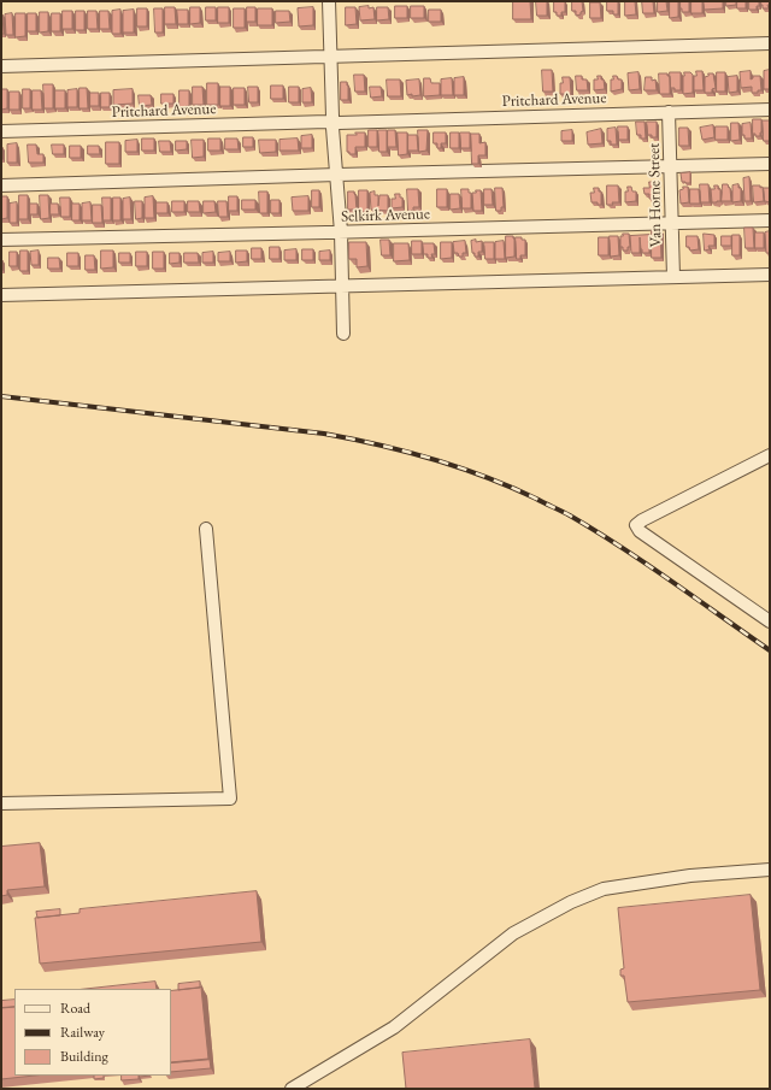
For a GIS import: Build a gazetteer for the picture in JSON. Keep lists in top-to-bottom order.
{
  "streets": {
    "street": ["Pritchard Avenue", "Van Horne Street", "Selkirk Avenue"]
  },
  "crossings": [
    ["Pritchard Avenue", "Van Horne Street"],
    ["Van Horne Street", "Selkirk Avenue"]
  ],
  "legend": ["Road", "Railway", "Building"]
}
